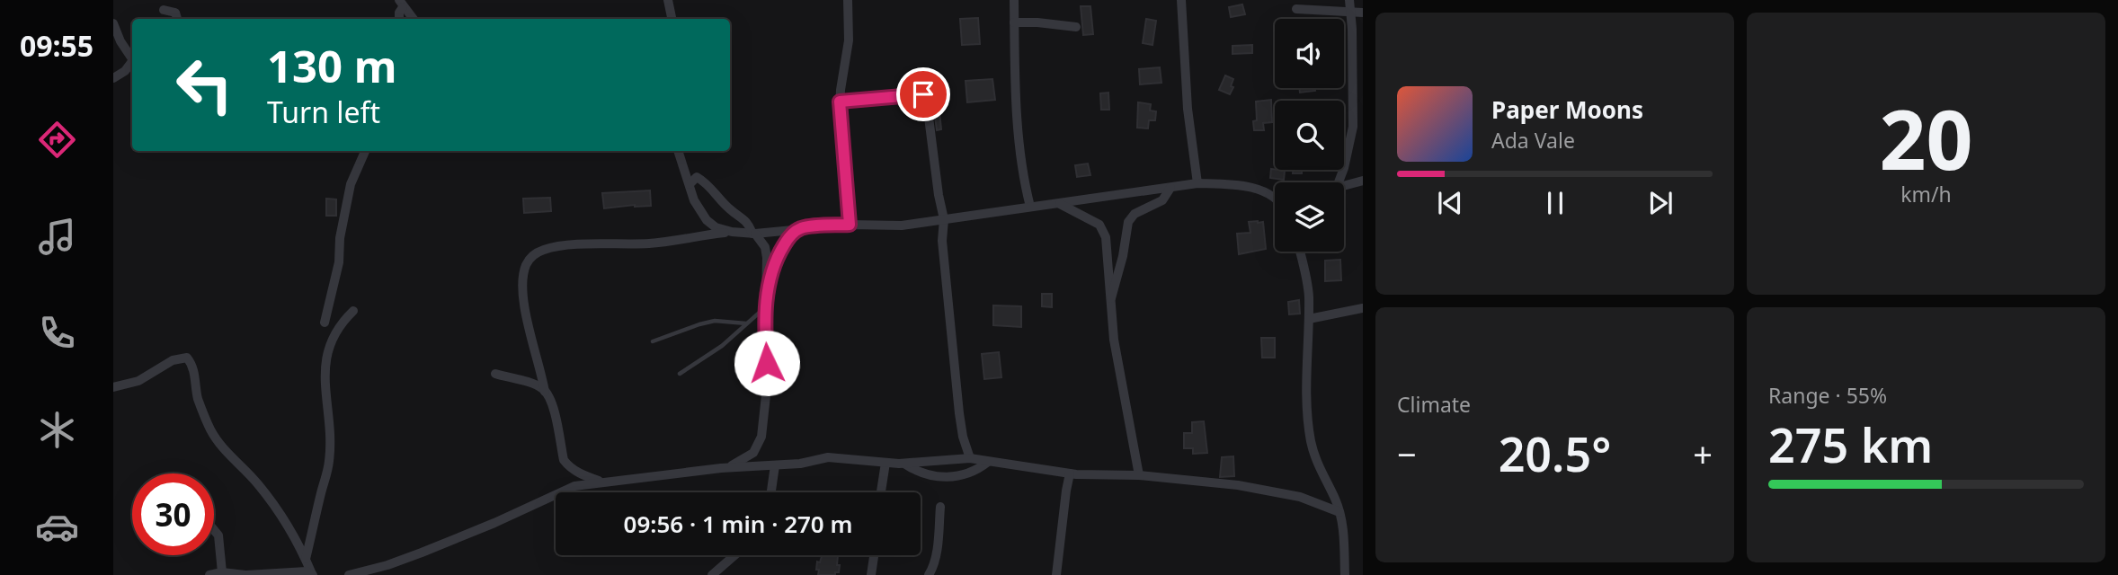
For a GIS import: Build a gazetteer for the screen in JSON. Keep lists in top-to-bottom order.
{
  "page": {
    "tabs": "09:55",
    "tile": [
      ["20", "km/h"],
      "Climate",
      ["Range · 55%", "275 km"]
    ],
    "turn": ["130 m", "Turn left"],
    "song": ["Paper Moons", "Ada Vale"],
    "heat": ["−", "20.5°", "+"],
    "limit": "30",
    "trip": "09:56 · 1 min · 270 m"
  }
}
